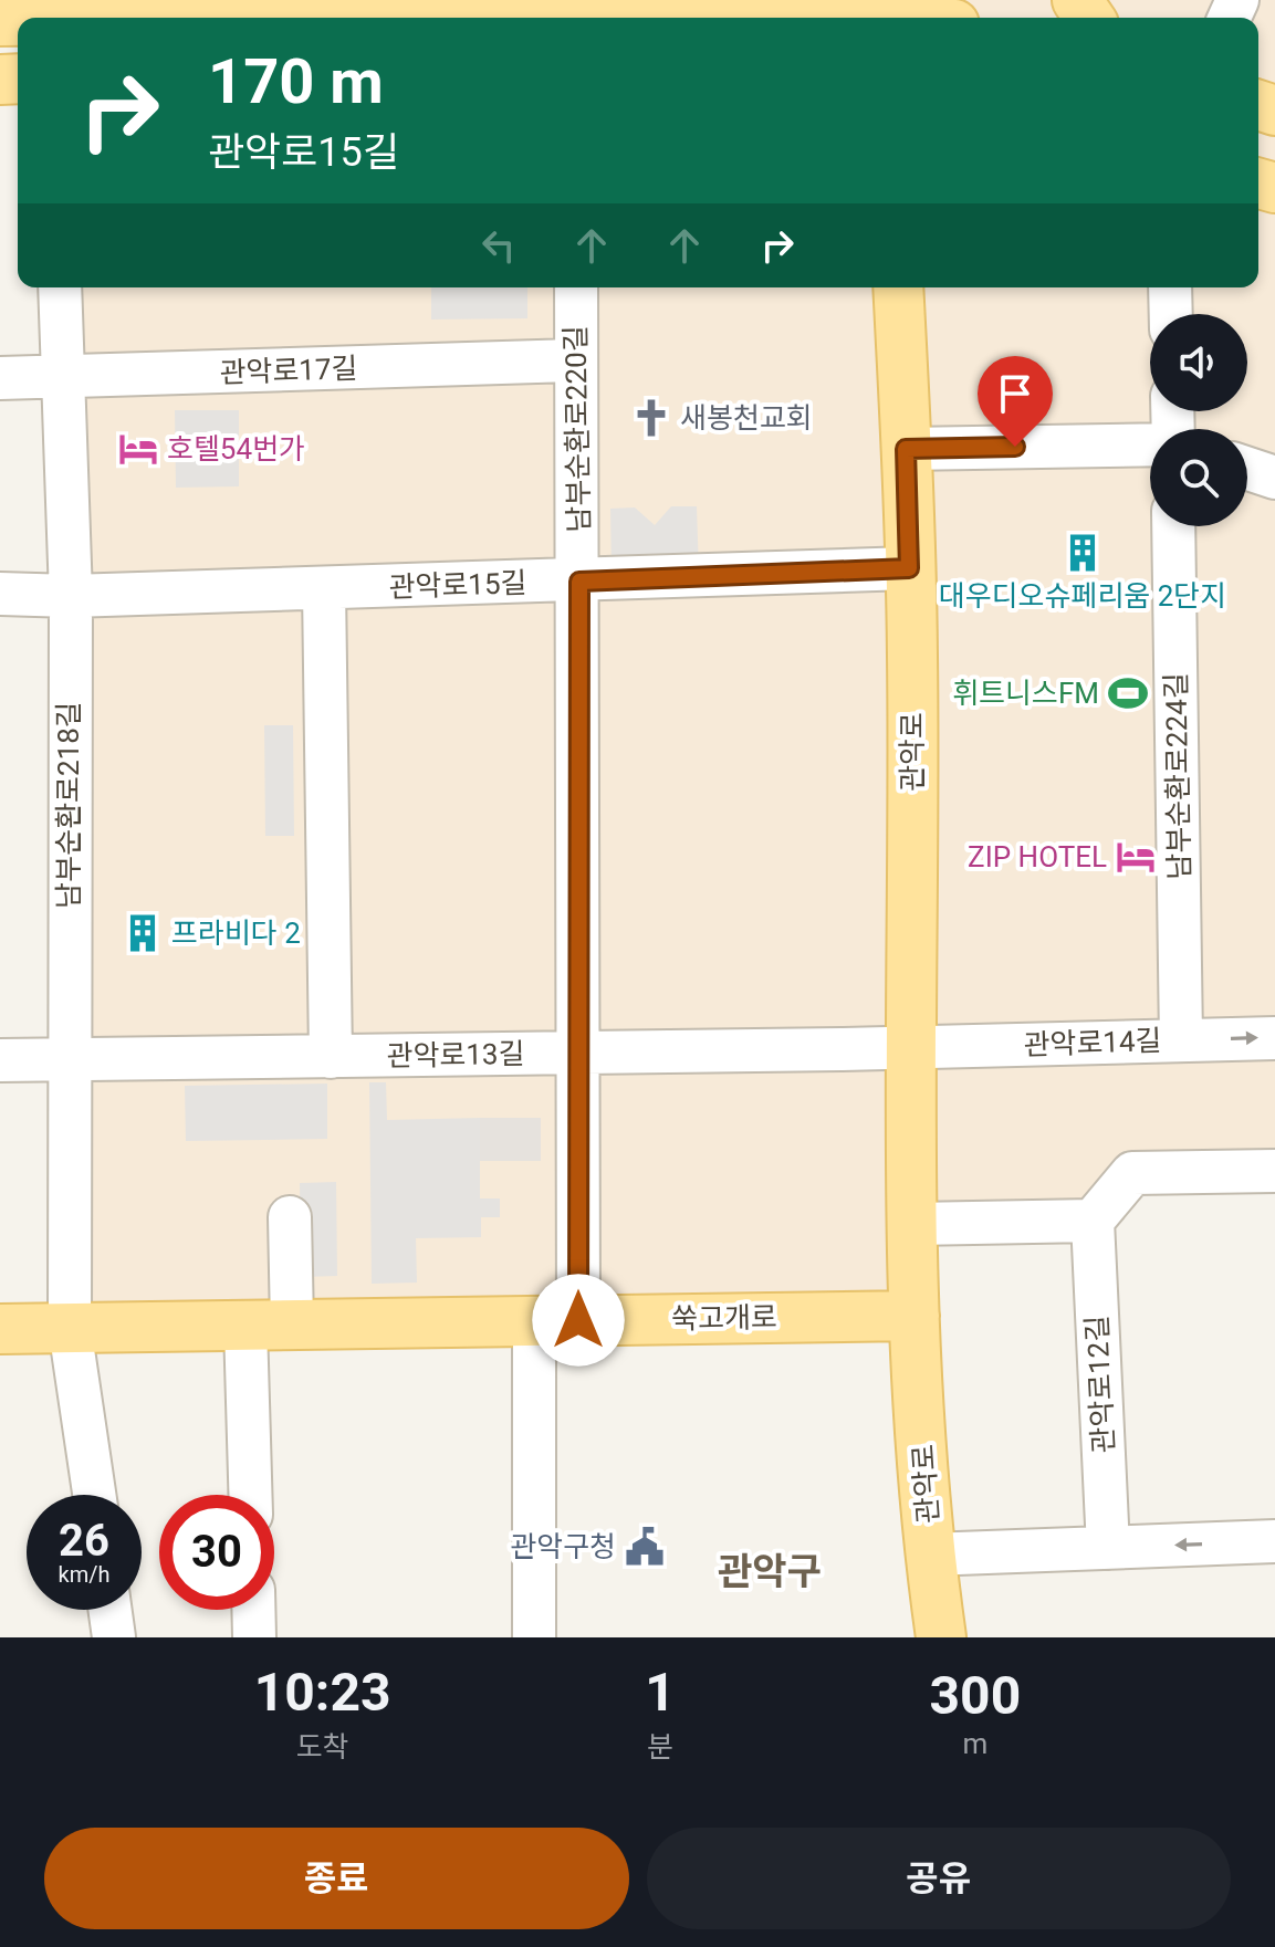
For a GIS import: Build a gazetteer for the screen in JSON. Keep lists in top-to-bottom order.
{
  "streets": {
    "main road": ["관악로", "쑥고개로"],
    "street": [
      "관악로17길",
      "남부순환로220길",
      "관악로15길",
      "남부순환로224길",
      "남부순환로218길",
      "관악로14길",
      "관악로13길",
      "관악로12길"
    ]
  },
  "crossings": [
    ["관악로17길", "남부순환로220길"],
    ["관악로17길", "남부순환로218길"],
    ["남부순환로220길", "관악로15길"],
    ["남부순환로220길", "관악로13길"],
    ["남부순환로220길", "쑥고개로"],
    ["관악로15길", "관악로"],
    ["관악로15길", "남부순환로218길"],
    ["관악로", "관악로14길"],
    ["관악로", "관악로13길"],
    ["관악로", "쑥고개로"],
    ["남부순환로224길", "관악로14길"],
    ["남부순환로218길", "관악로13길"],
    ["남부순환로218길", "쑥고개로"],
    ["관악로14길", "관악로13길"]
  ],
  "districts": ["관악구"],
  "places": {
    "church": ["새봉천교회"],
    "hotel": ["호텔54번가", "ZIP HOTEL"],
    "building": ["대우디오슈페리움 2단지", "프라비다 2"],
    "sports": ["휘트니스FM"],
    "public building": ["관악구청"]
  },
  "page": {
    "turn": ["170 m", "관악로15길"],
    "speed": "26 km/h",
    "limit": "30",
    "eta": [
      "10:23",
      "도착",
      "1",
      "분",
      "300",
      "m"
    ],
    "buttons": ["종료", "공유"]
  }
}
